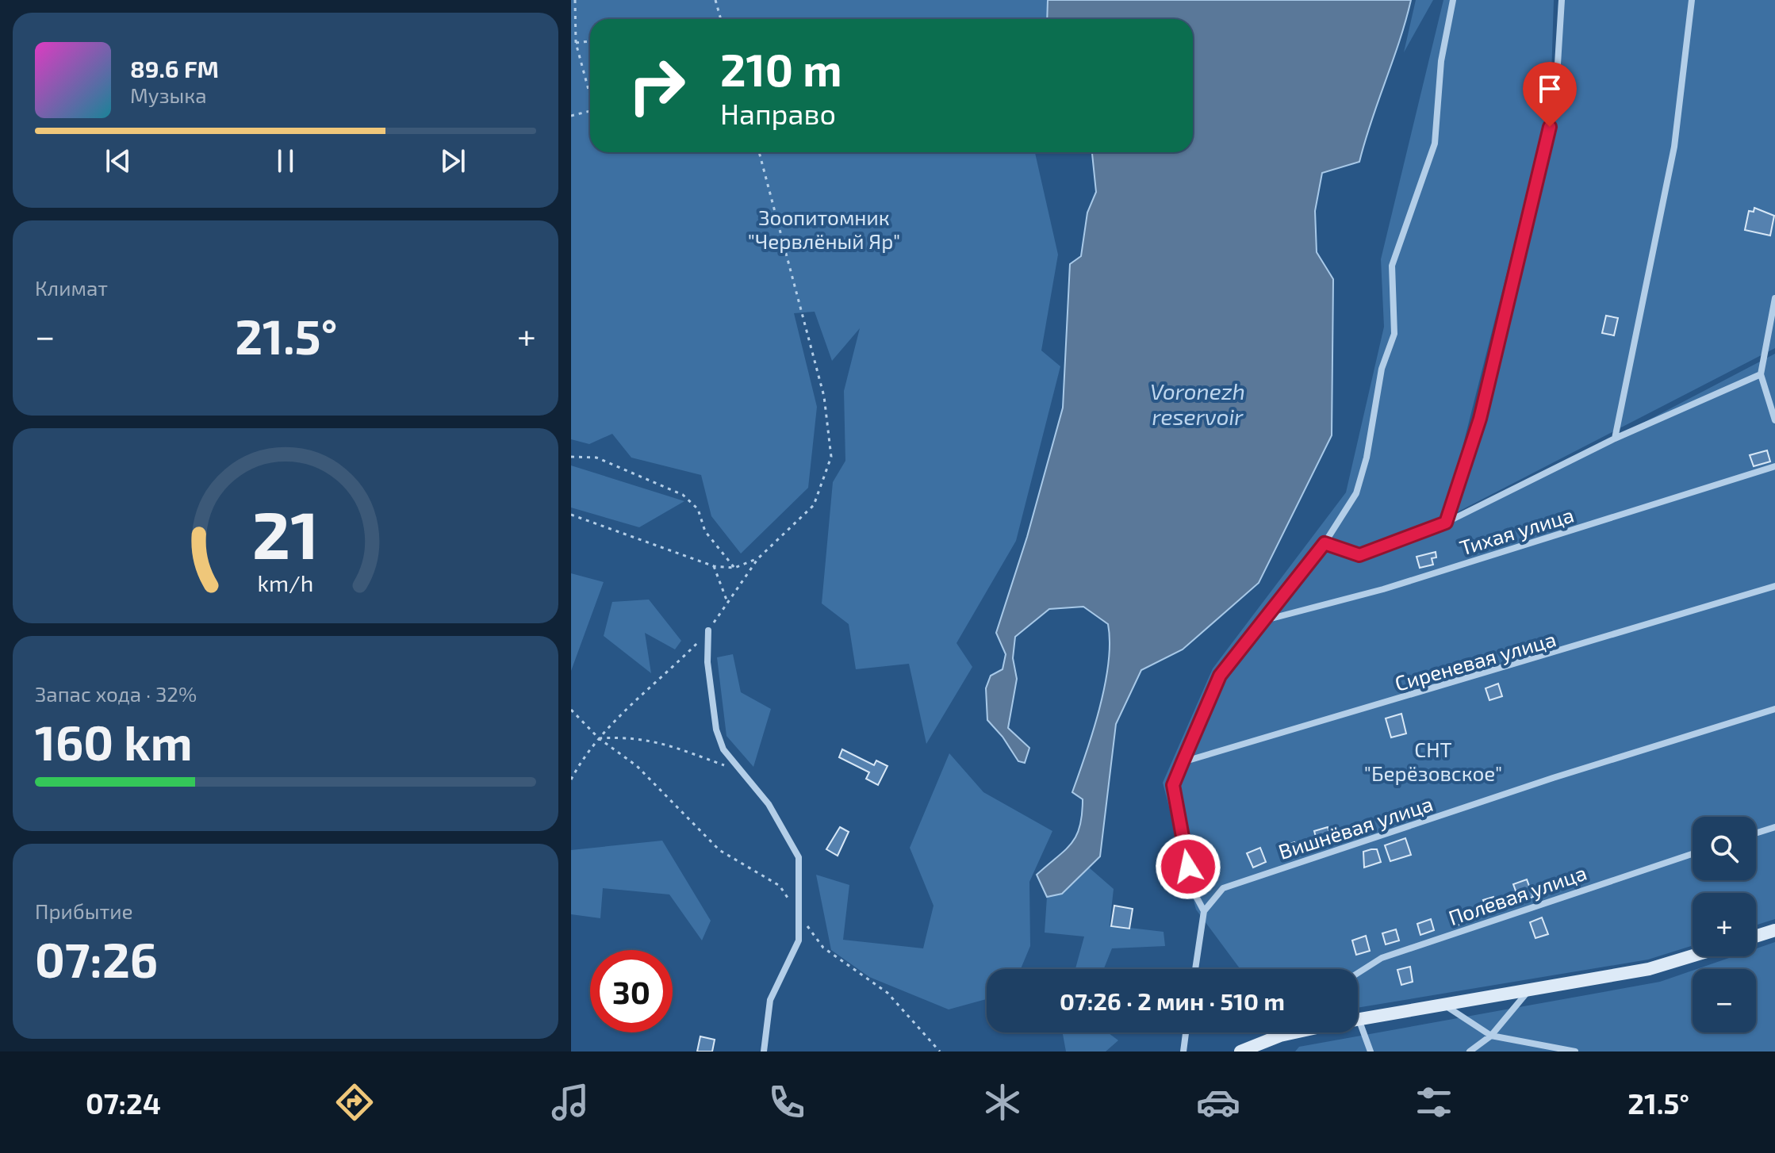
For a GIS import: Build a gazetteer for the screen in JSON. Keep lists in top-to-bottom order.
{
  "streets": {
    "street": [
      "Тихая улица",
      "Сиреневая улица",
      "Вишнёвая улица",
      "Полевая улица"
    ]
  },
  "water": ["Voronezh reservoir"],
  "parks": ["Зоопитомник \"Червлёный Яр\"", "СНТ \"Берёзовское\""],
  "page": {
    "turn": ["210 m", "Направо"],
    "song": ["89.6 FM", "Музыка"],
    "tile": [
      "Климат",
      ["Запас хода · 32%", "160 km"],
      ["Прибытие", "07:26"]
    ],
    "heat": ["−", "21.5°", "+"],
    "map_buttons": ["+", "−"],
    "limit": "30",
    "trip": "07:26 · 2 мин · 510 m",
    "tabs": ["07:24", "21.5°"],
    "gauge": ["21", "km/h"]
  }
}
